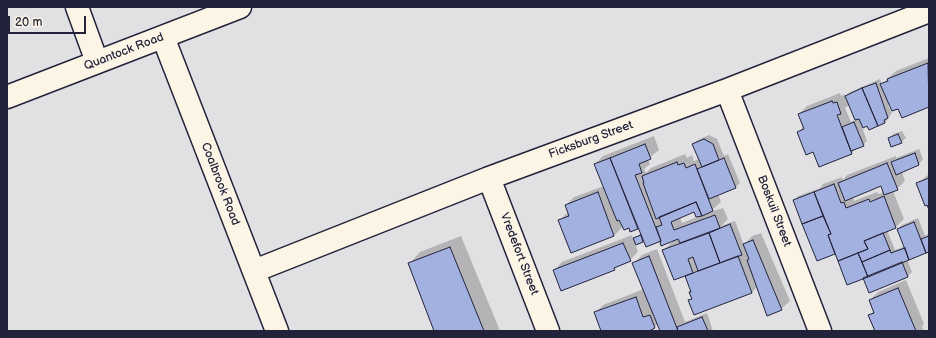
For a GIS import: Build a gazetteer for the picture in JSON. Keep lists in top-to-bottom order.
{
  "streets": {
    "street": [
      "Quantock Road",
      "Ficksburg Street",
      "Coalbrook Road",
      "Boskuil Street",
      "Vredefort Street"
    ]
  },
  "crossings": [
    ["Quantock Road", "Coalbrook Road"],
    ["Ficksburg Street", "Coalbrook Road"],
    ["Ficksburg Street", "Boskuil Street"],
    ["Ficksburg Street", "Vredefort Street"]
  ],
  "scale_bar": "20 m"
}
